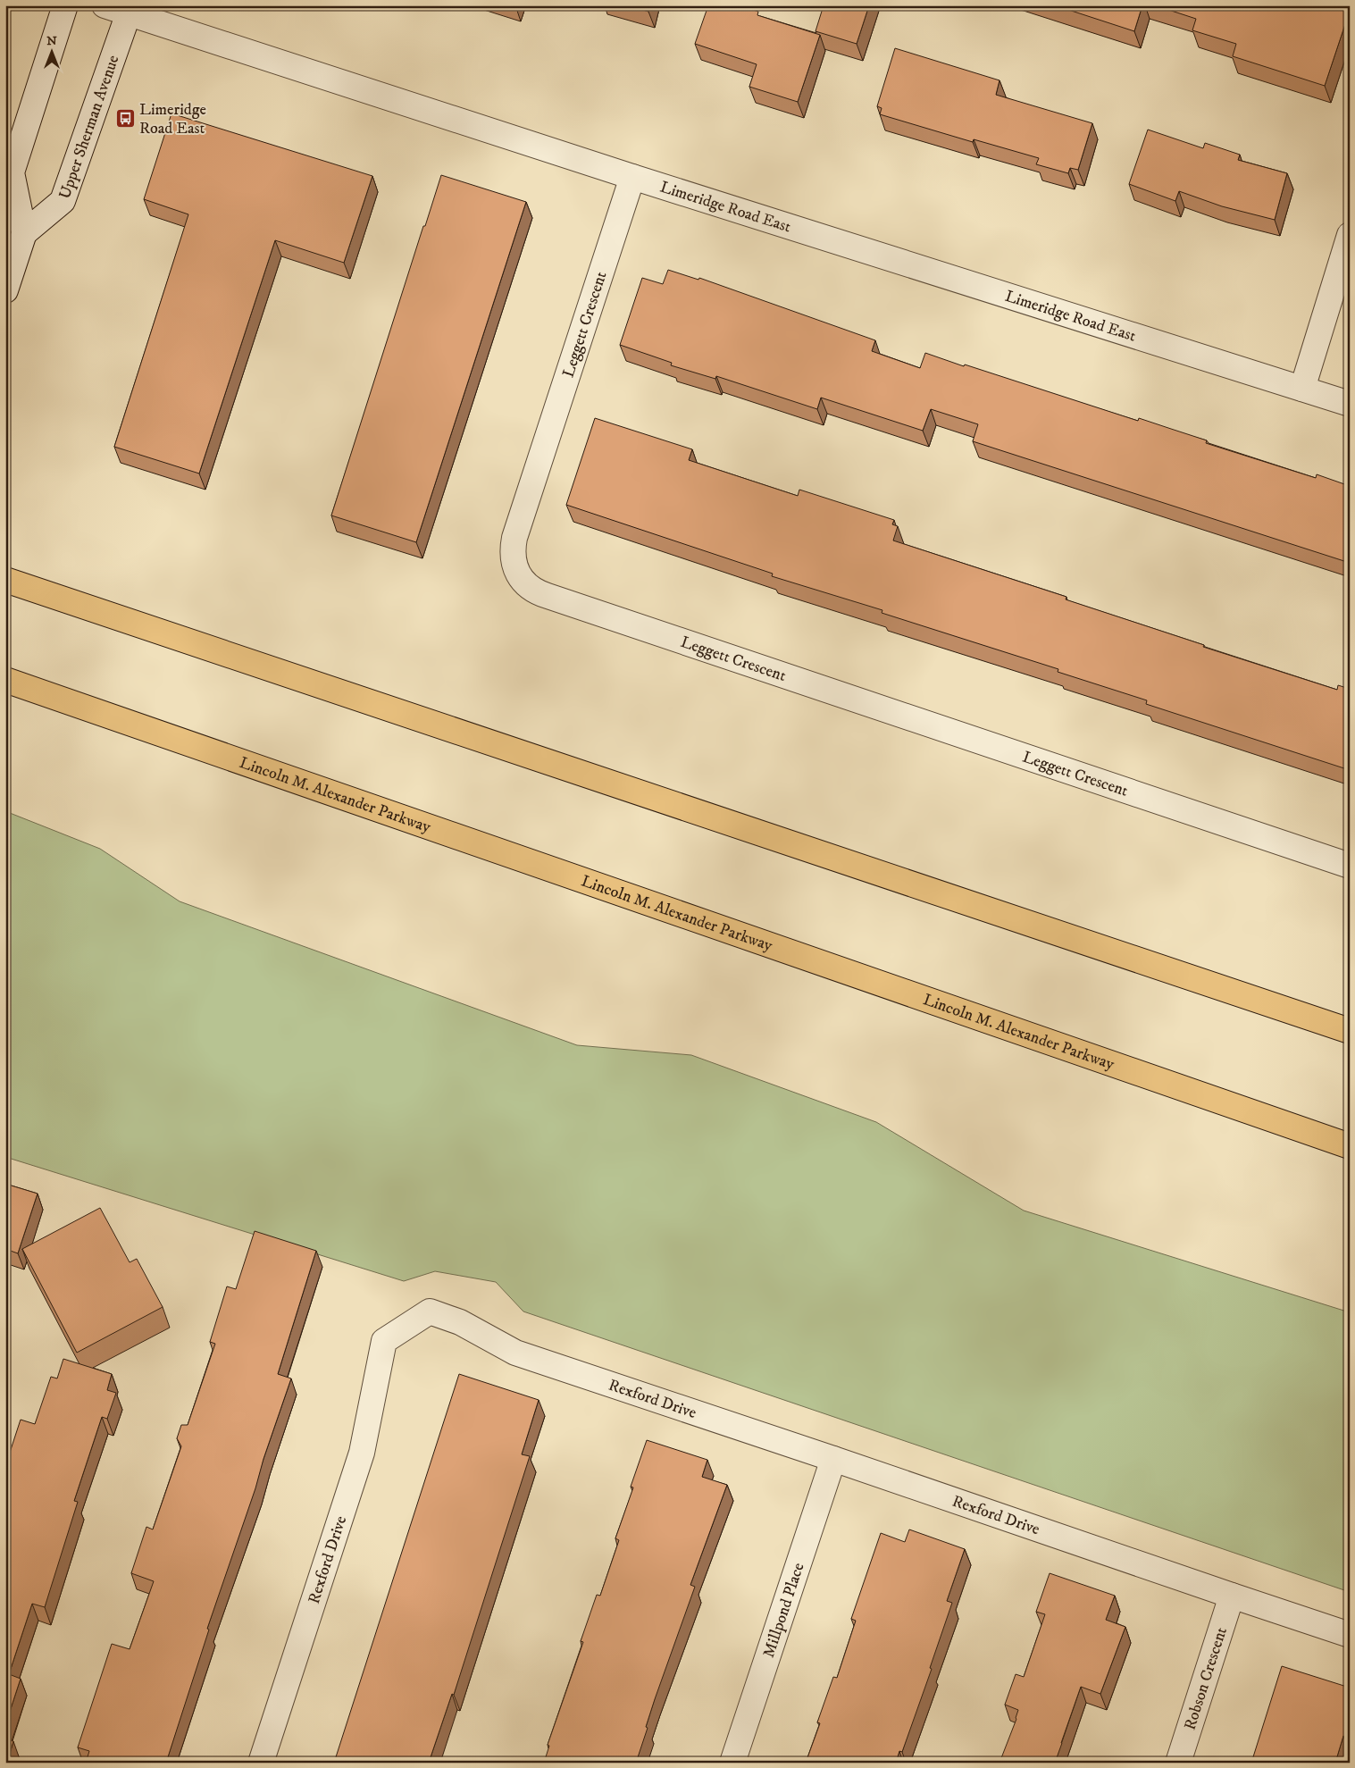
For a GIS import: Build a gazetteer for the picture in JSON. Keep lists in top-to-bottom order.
{
  "streets": {
    "highway": ["Lincoln M. Alexander Parkway"],
    "street": [
      "Upper Sherman Avenue",
      "Limeridge Road East",
      "Leggett Crescent",
      "Rexford Drive",
      "Millpond Place",
      "Robson Crescent"
    ]
  },
  "crossings": [
    ["Upper Sherman Avenue", "Limeridge Road East"],
    ["Limeridge Road East", "Leggett Crescent"],
    ["Rexford Drive", "Millpond Place"],
    ["Rexford Drive", "Robson Crescent"]
  ],
  "places": {
    "bus stop": ["Limeridge Road East"]
  },
  "north": "top"
}
